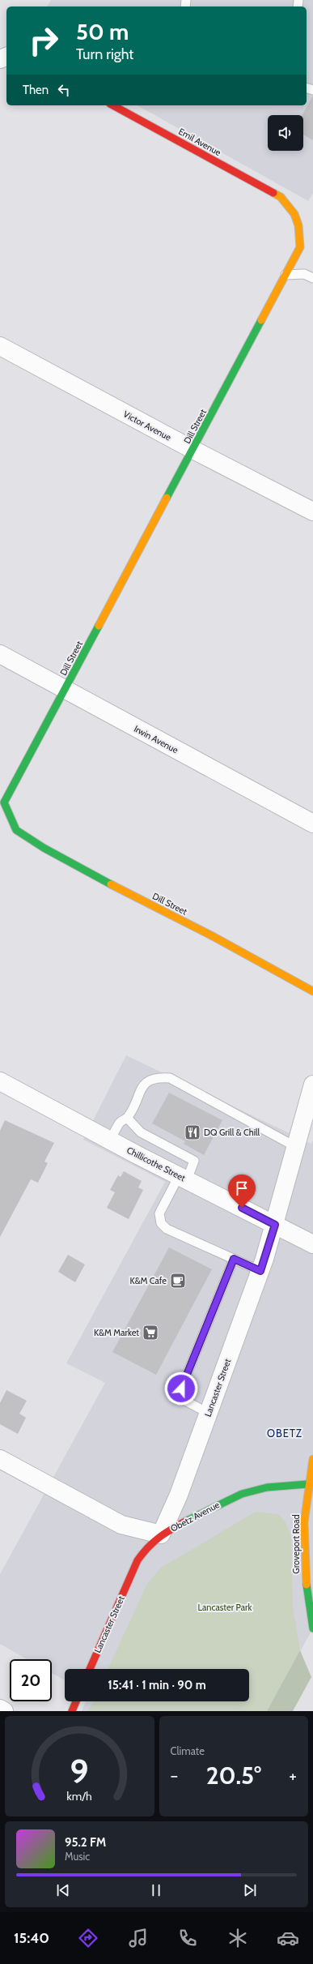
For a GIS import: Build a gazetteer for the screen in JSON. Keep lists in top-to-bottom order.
{
  "streets": {
    "street": [
      "Emil Avenue",
      "Victor Avenue",
      "Dill Street",
      "Irwin Avenue",
      "Chillicothe Street",
      "Lancaster Street",
      "Obetz Avenue",
      "Groveport Road"
    ]
  },
  "crossings": [
    ["Emil Avenue", "Dill Street"],
    ["Victor Avenue", "Dill Street"],
    ["Dill Street", "Irwin Avenue"],
    ["Chillicothe Street", "Lancaster Street"],
    ["Lancaster Street", "Obetz Avenue"],
    ["Obetz Avenue", "Groveport Road"]
  ],
  "districts": ["OBETZ"],
  "parks": ["Lancaster Park"],
  "places": {
    "restaurant": ["DQ Grill & Chill"],
    "cafe": ["K&M Cafe"],
    "supermarket": ["K&M Market"]
  },
  "page": {
    "turn": ["50 m", "Turn right"],
    "then": "Then",
    "limit": "20",
    "trip": "15:41 · 1 min · 90 m",
    "tile": "Climate",
    "heat": ["−", "20.5°", "+"],
    "song": ["95.2 FM", "Music"],
    "tabs": "15:40",
    "gauge": ["9", "km/h"]
  }
}
